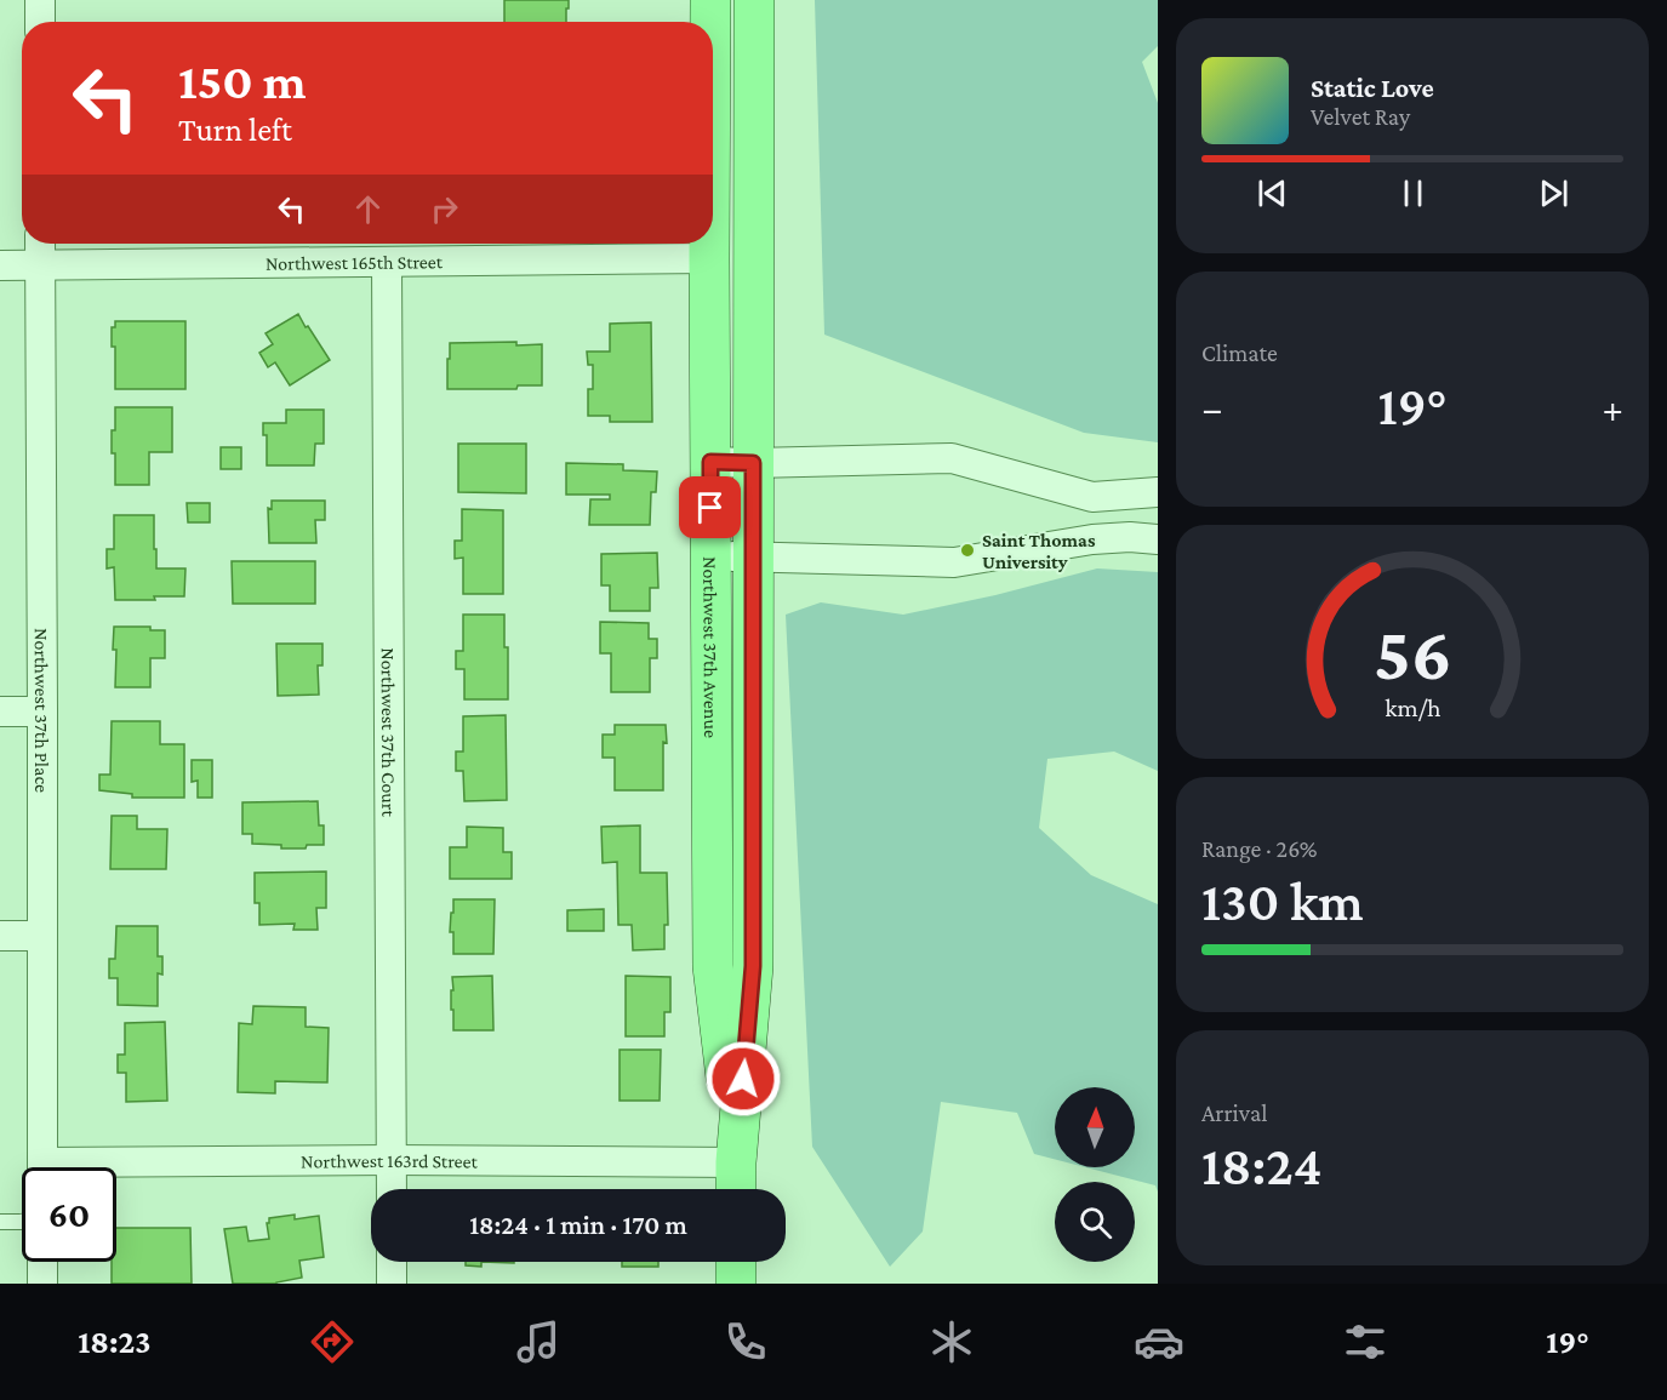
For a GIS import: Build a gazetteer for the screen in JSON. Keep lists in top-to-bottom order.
{
  "streets": {
    "main road": ["Northwest 37th Avenue"],
    "street": [
      "Northwest 165th Street",
      "Northwest 37th Place",
      "Northwest 37th Court",
      "Northwest 163rd Street"
    ]
  },
  "crossings": [
    ["Northwest 165th Street", "Northwest 37th Avenue"],
    ["Northwest 165th Street", "Northwest 37th Place"],
    ["Northwest 165th Street", "Northwest 37th Court"],
    ["Northwest 37th Avenue", "Northwest 163rd Street"],
    ["Northwest 37th Court", "Northwest 163rd Street"]
  ],
  "places": ["Saint Thomas University"],
  "north": "top",
  "page": {
    "turn": ["150 m", "Turn left"],
    "song": ["Static Love", "Velvet Ray"],
    "tile": [
      "Climate",
      ["Range · 26%", "130 km"],
      ["Arrival", "18:24"]
    ],
    "heat": ["−", "19°", "+"],
    "limit": "60",
    "trip": "18:24 · 1 min · 170 m",
    "tabs": ["18:23", "19°"],
    "gauge": ["56", "km/h"]
  }
}
